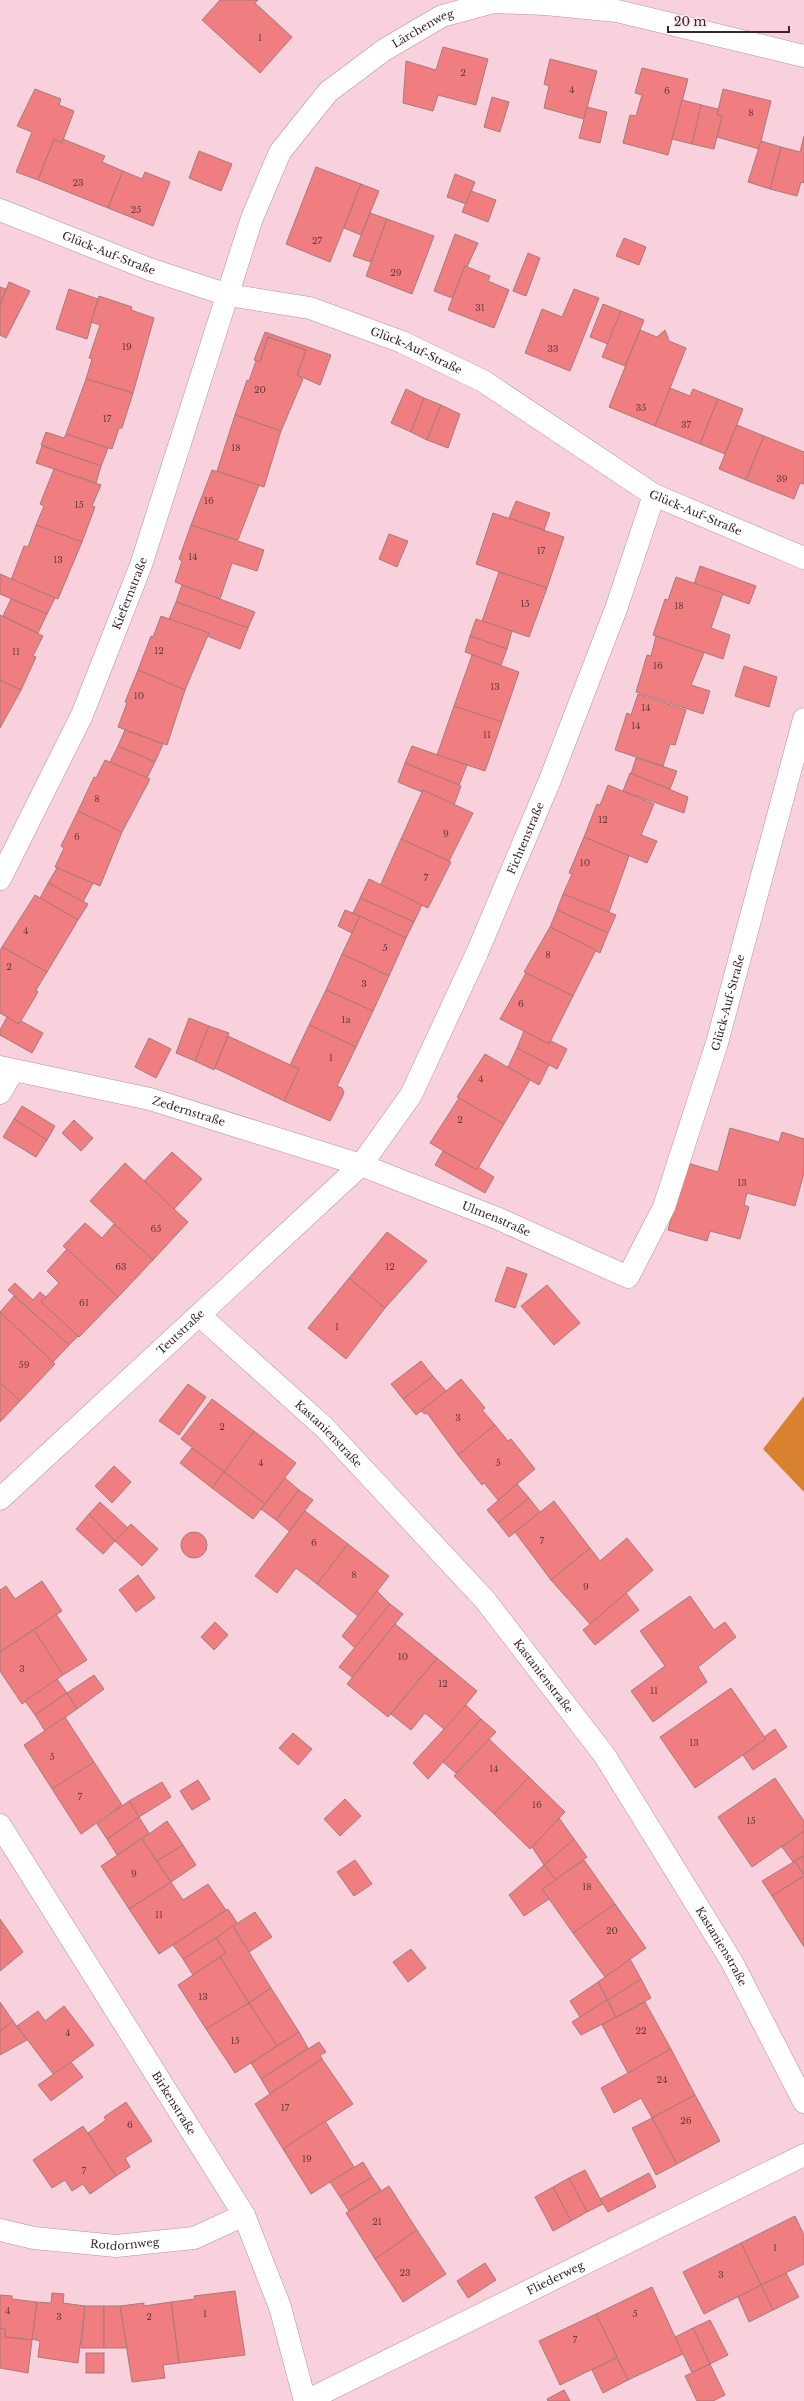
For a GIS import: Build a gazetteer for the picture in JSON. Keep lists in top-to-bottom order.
{
  "streets": {
    "street": [
      "Lärchenweg",
      "Glück-Auf-Straße",
      "Kiefernstraße",
      "Fichtenstraße",
      "Zedernstraße",
      "Ulmenstraße",
      "Teutstraße",
      "Kastanienstraße",
      "Birkenstraße",
      "Rotdornweg",
      "Fliederweg"
    ]
  },
  "crossings": [
    ["Lärchenweg", "Glück-Auf-Straße"],
    ["Lärchenweg", "Kiefernstraße"],
    ["Glück-Auf-Straße", "Kiefernstraße"],
    ["Glück-Auf-Straße", "Fichtenstraße"],
    ["Glück-Auf-Straße", "Ulmenstraße"],
    ["Fichtenstraße", "Zedernstraße"],
    ["Fichtenstraße", "Ulmenstraße"],
    ["Fichtenstraße", "Teutstraße"],
    ["Zedernstraße", "Ulmenstraße"],
    ["Zedernstraße", "Teutstraße"],
    ["Ulmenstraße", "Teutstraße"],
    ["Teutstraße", "Kastanienstraße"],
    ["Birkenstraße", "Rotdornweg"],
    ["Birkenstraße", "Fliederweg"]
  ],
  "house_numbers": [
    "1",
    "2",
    "4",
    "6",
    "8",
    "23",
    "25",
    "27",
    "29",
    "31",
    "19",
    "33",
    "20",
    "35",
    "17",
    "37",
    "18",
    "39",
    "16",
    "15",
    "17",
    "14",
    "13",
    "15",
    "18",
    "12",
    "11",
    "16",
    "13",
    "10",
    "14",
    "14",
    "11",
    "8",
    "12",
    "9",
    "6",
    "10",
    "7",
    "4",
    "5",
    "8",
    "2",
    "3",
    "6",
    "1a",
    "1",
    "4",
    "2",
    "13",
    "65",
    "63",
    "12",
    "61",
    "1",
    "59",
    "3",
    "2",
    "4",
    "5",
    "7",
    "6",
    "8",
    "9",
    "10",
    "3",
    "12",
    "11",
    "13",
    "5",
    "14",
    "7",
    "16",
    "15",
    "9",
    "18",
    "11",
    "20",
    "13",
    "22",
    "4",
    "15",
    "24",
    "17",
    "26",
    "6",
    "19",
    "7",
    "21",
    "1",
    "23",
    "3",
    "4",
    "1",
    "5",
    "3",
    "2",
    "7"
  ],
  "scale_bar": "20 m"
}
